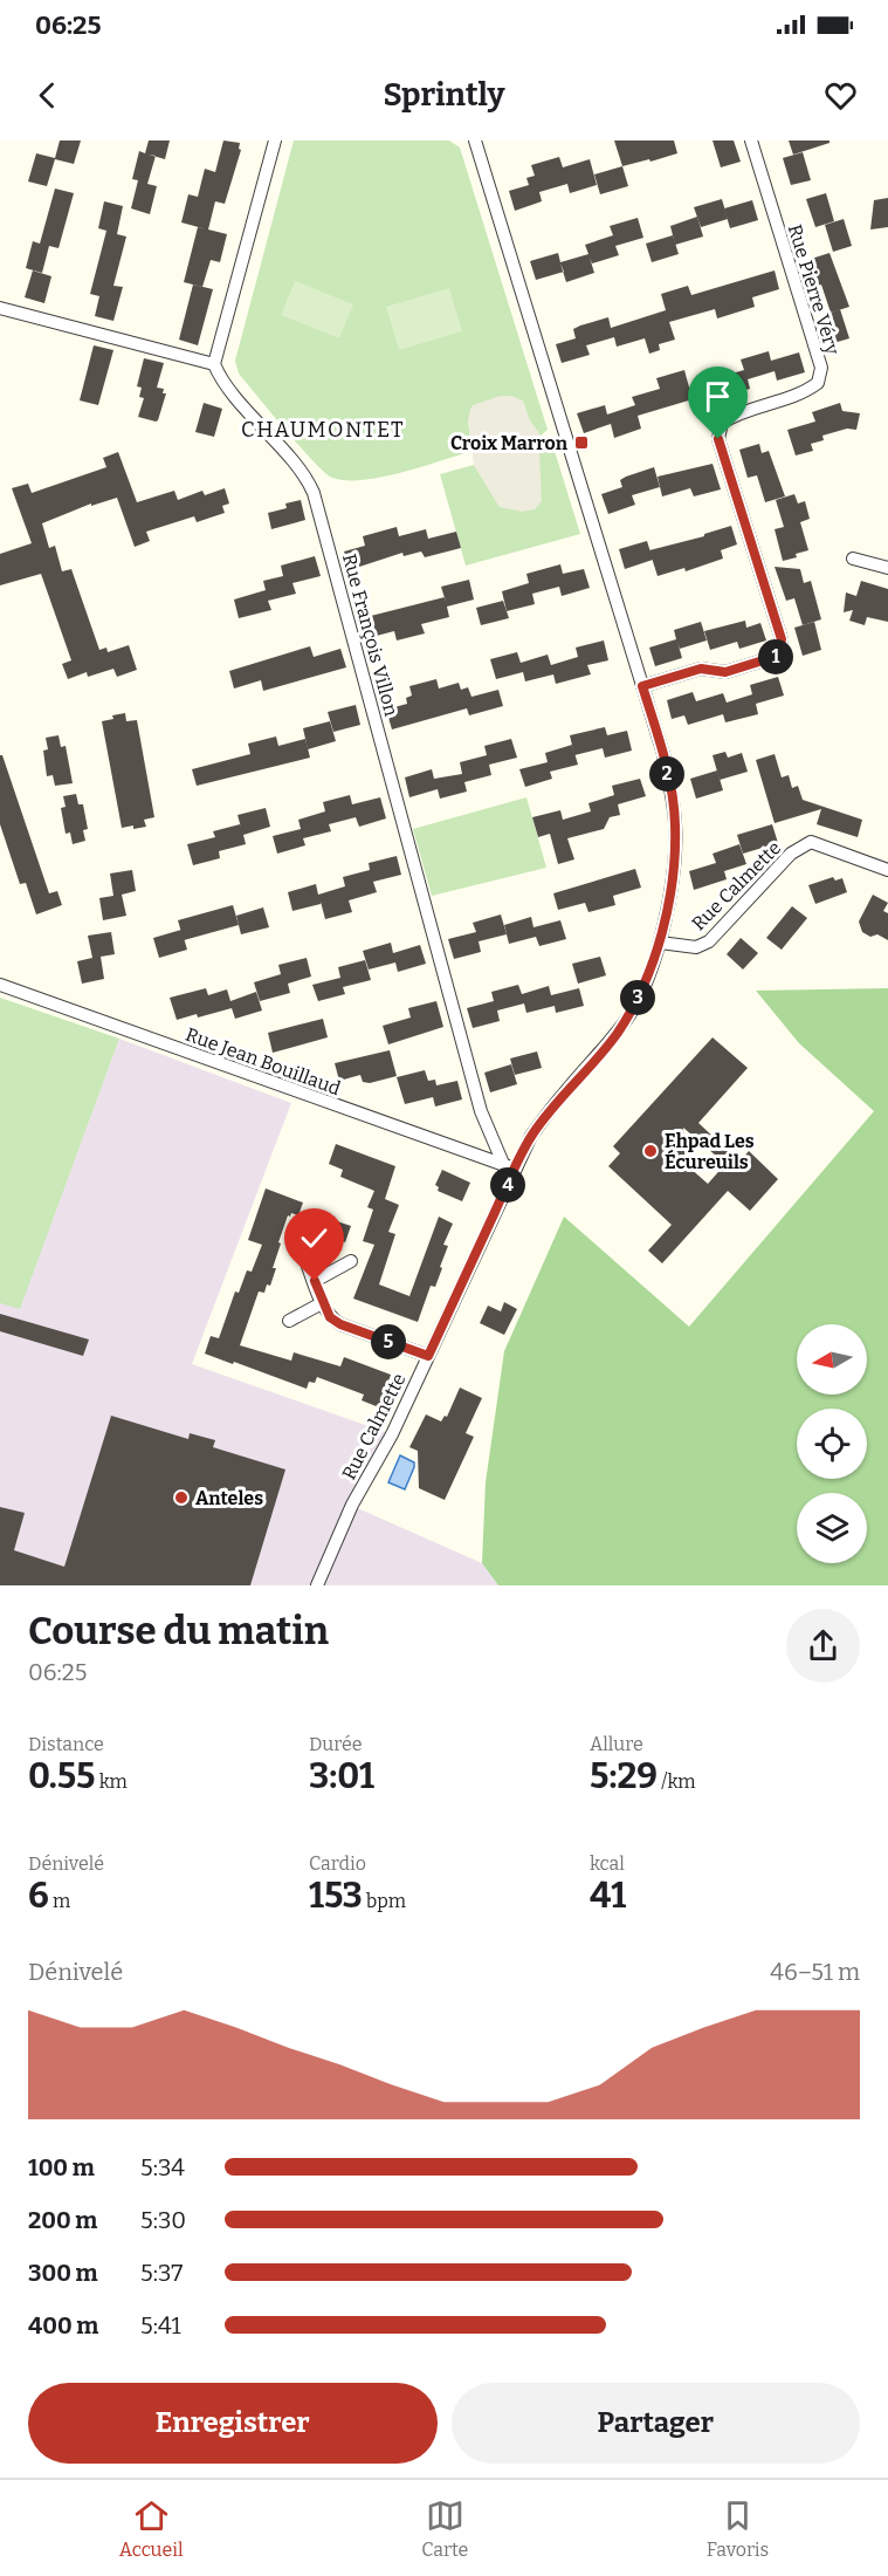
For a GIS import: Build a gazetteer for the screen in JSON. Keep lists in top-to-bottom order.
{
  "streets": {
    "street": [
      "Rue Pierre Véry",
      "Rue François Villon",
      "Rue Calmette",
      "Rue Jean Bouillaud"
    ]
  },
  "crossings": [
    ["Rue François Villon", "Rue Calmette"],
    ["Rue François Villon", "Rue Jean Bouillaud"],
    ["Rue Calmette", "Rue Jean Bouillaud"]
  ],
  "districts": ["CHAUMONTET"],
  "places": {
    "transit": ["Croix Marron"],
    "other": ["Ehpad Les Écureuils", "Anteles"]
  },
  "north": "left",
  "page": {
    "status": "06:25",
    "header": "Sprintly",
    "pins": [
      "1",
      "2",
      "3",
      "4",
      "5"
    ],
    "heading": ["Course du matin", "06:25"],
    "stats": [
      ["Distance", "0.55 km"],
      ["Durée", "3:01"],
      ["Allure", "5:29 /km"],
      ["Dénivelé", "6 m"],
      ["Cardio", "153 bpm"],
      ["kcal", "41"]
    ],
    "chart": ["Dénivelé", "46–51 m"],
    "list": [
      {
        "name": "100 m",
        "note": "5:34"
      },
      {
        "name": "200 m",
        "note": "5:30"
      },
      {
        "name": "300 m",
        "note": "5:37"
      },
      {
        "name": "400 m",
        "note": "5:41"
      }
    ],
    "buttons": ["Enregistrer", "Partager"],
    "tabs": ["Accueil", "Carte", "Favoris"]
  }
}
